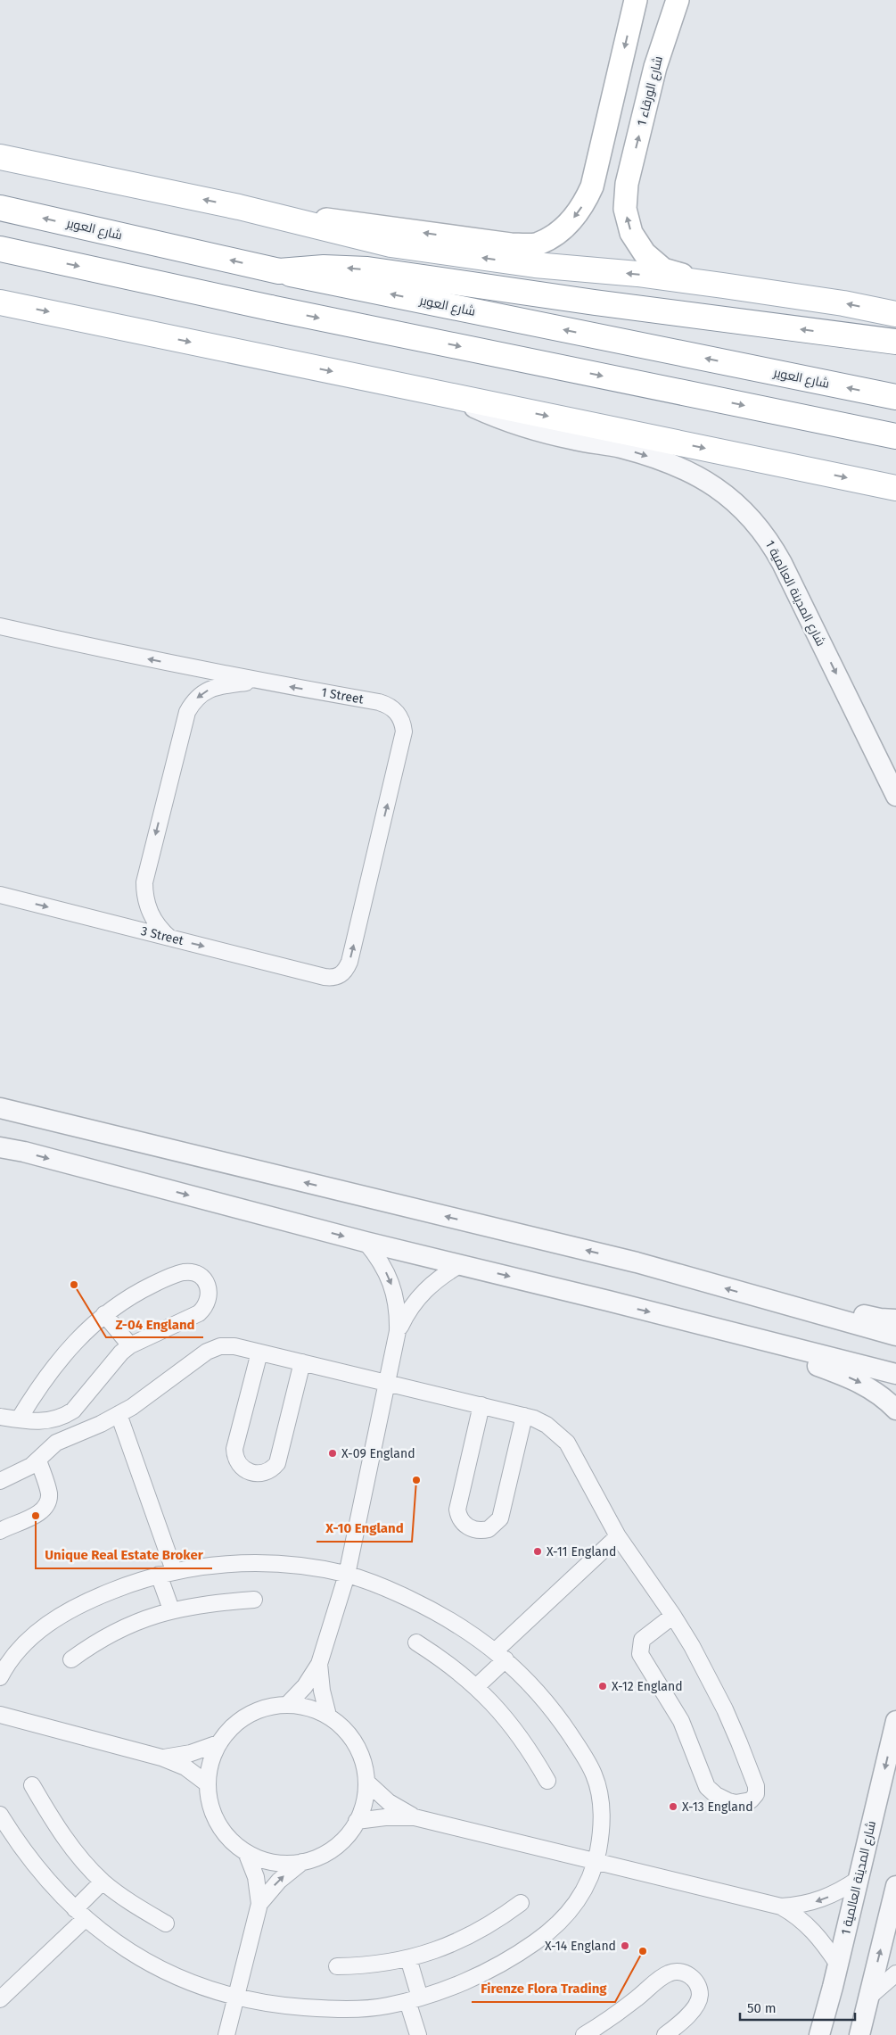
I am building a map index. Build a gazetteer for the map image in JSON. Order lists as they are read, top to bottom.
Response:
{
  "streets": {
    "main road": ["شارع الورقاء 1", "شارع العوير"],
    "street": ["شارع المدينة العالمية 1", "1 Street", "3 Street"]
  },
  "crossings": [
    ["1 Street", "3 Street"]
  ],
  "one_way": ["شارع الورقاء 1", "شارع المدينة العالمية 1", "3 Street"],
  "places": [
    "Z-04 England",
    "X-09 England",
    "X-10 England",
    "Unique Real Estate Broker",
    "X-11 England",
    "X-12 England",
    "X-13 England",
    "X-14 England",
    "Firenze Flora Trading"
  ],
  "scale_bar": "50 m"
}
